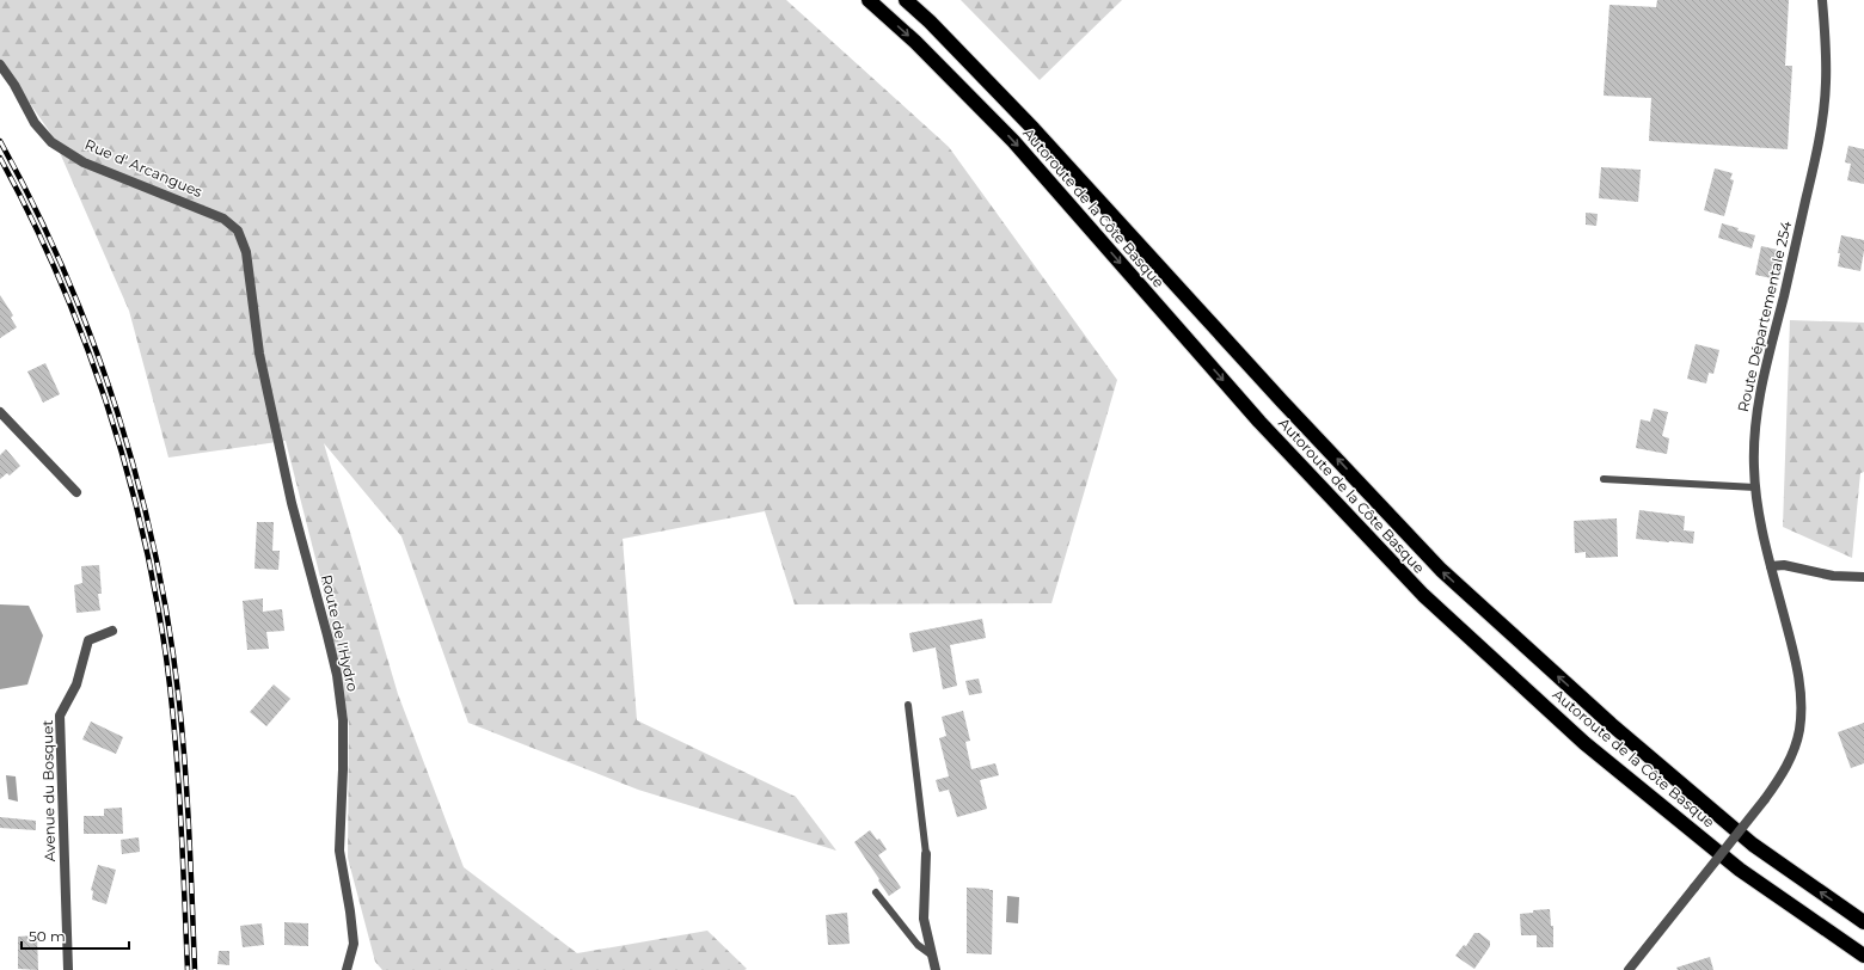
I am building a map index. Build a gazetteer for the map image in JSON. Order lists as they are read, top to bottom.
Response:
{
  "streets": {
    "highway": ["Autoroute de la Côte Basque"],
    "street": [
      "Rue d' Arcangues",
      "Route Départementale 254",
      "Route de l'Hydro",
      "Avenue du Bosquet"
    ]
  },
  "crossings": [
    ["Rue d' Arcangues", "Route de l'Hydro"]
  ],
  "scale_bar": "50 m"
}
